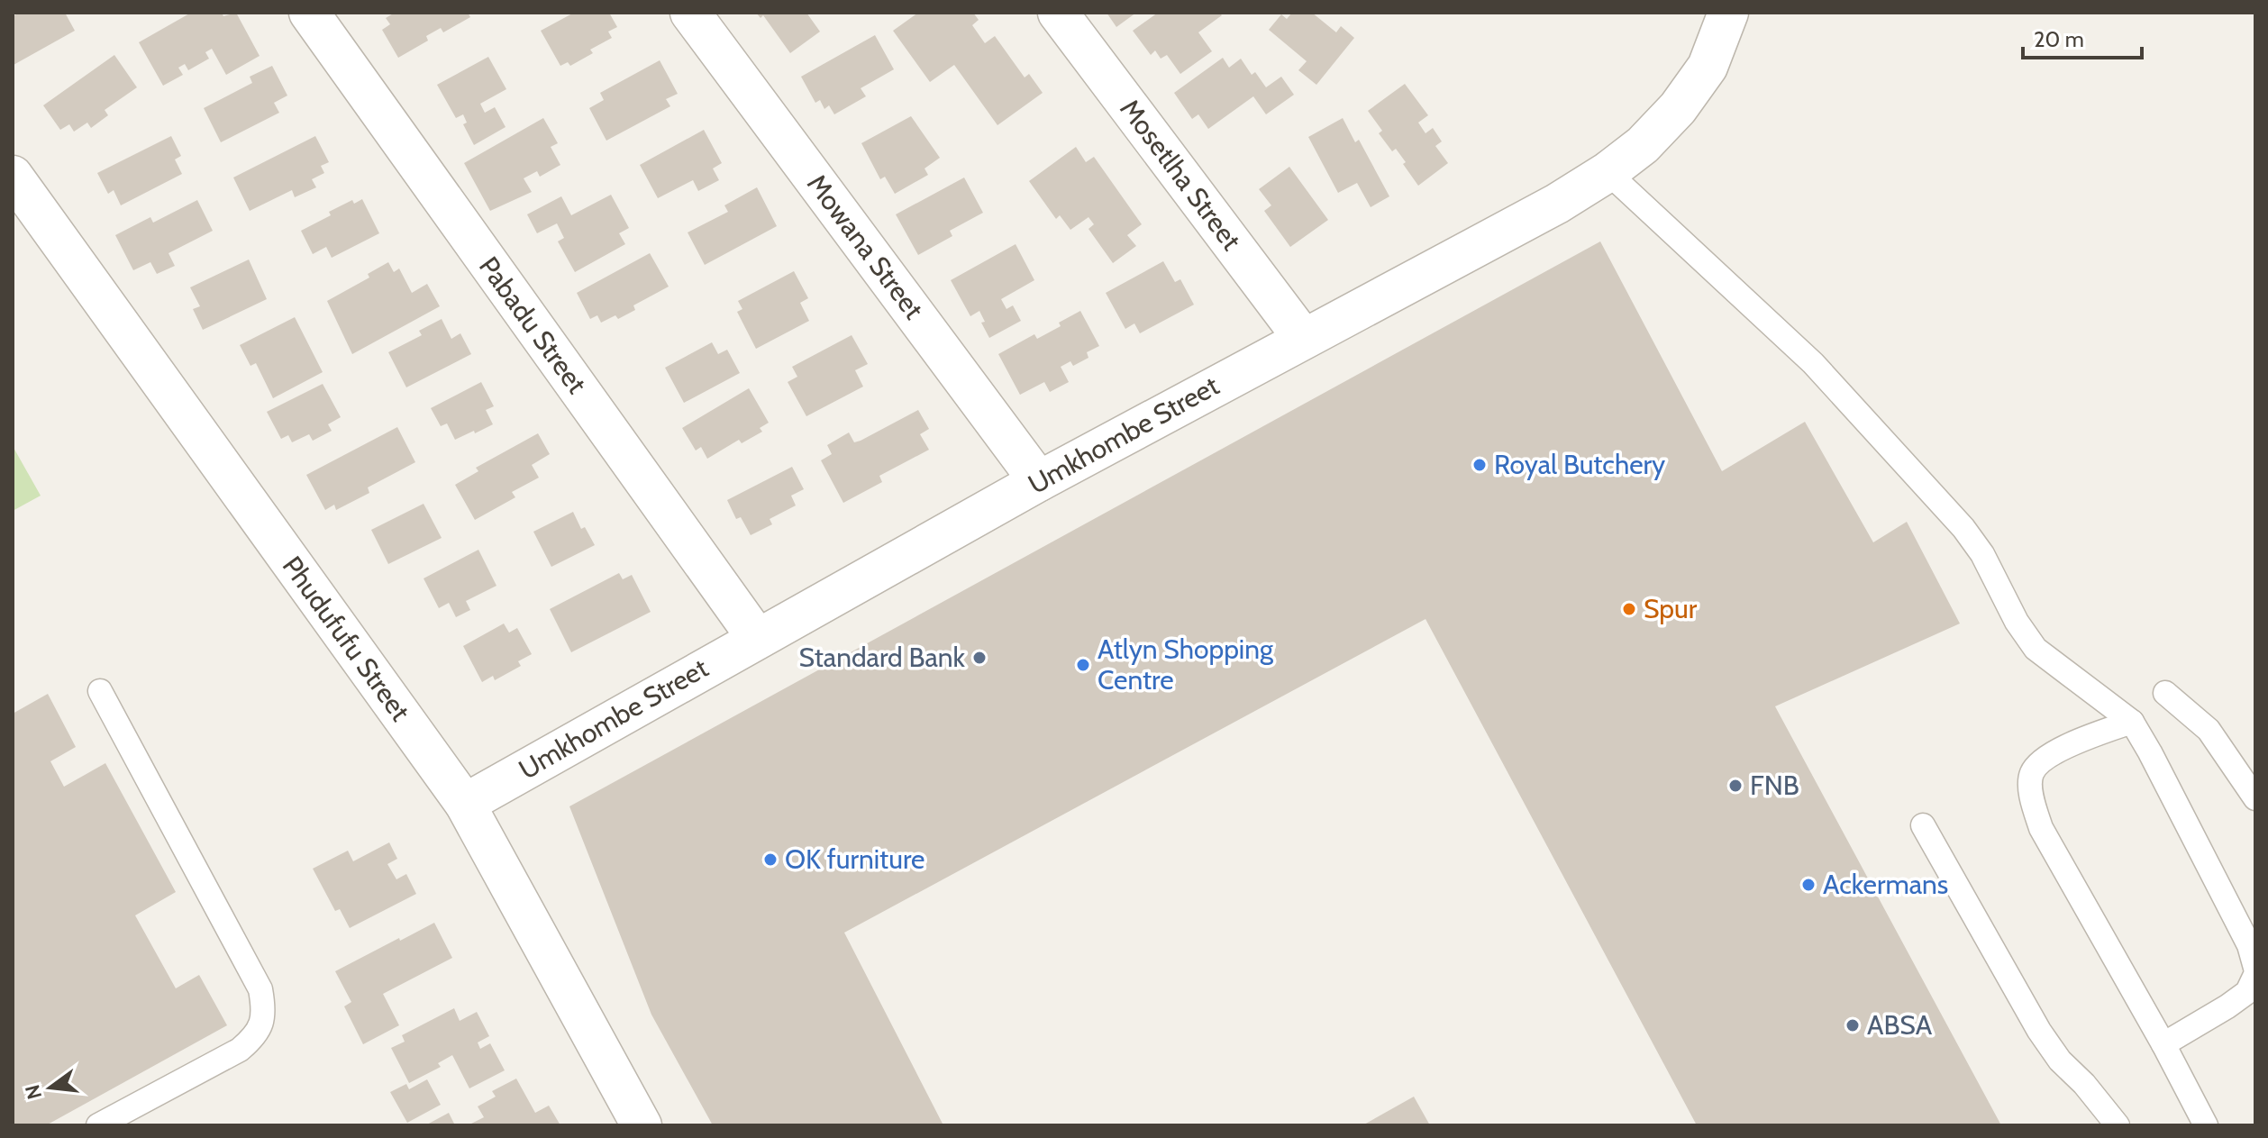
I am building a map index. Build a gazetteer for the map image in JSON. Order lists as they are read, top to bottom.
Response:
{
  "streets": {
    "street": [
      "Mosetlha Street",
      "Mowana Street",
      "Pabadu Street",
      "Umkhombe Street",
      "Phudufufu Street"
    ]
  },
  "crossings": [
    ["Mosetlha Street", "Umkhombe Street"],
    ["Mowana Street", "Umkhombe Street"],
    ["Pabadu Street", "Umkhombe Street"],
    ["Umkhombe Street", "Phudufufu Street"]
  ],
  "places": [
    "Royal Butchery",
    "Spur",
    "Standard Bank",
    "Atlyn Shopping Centre",
    "FNB",
    "OK furniture",
    "Ackermans",
    "ABSA"
  ],
  "scale_bar": "20 m",
  "north": "left"
}
